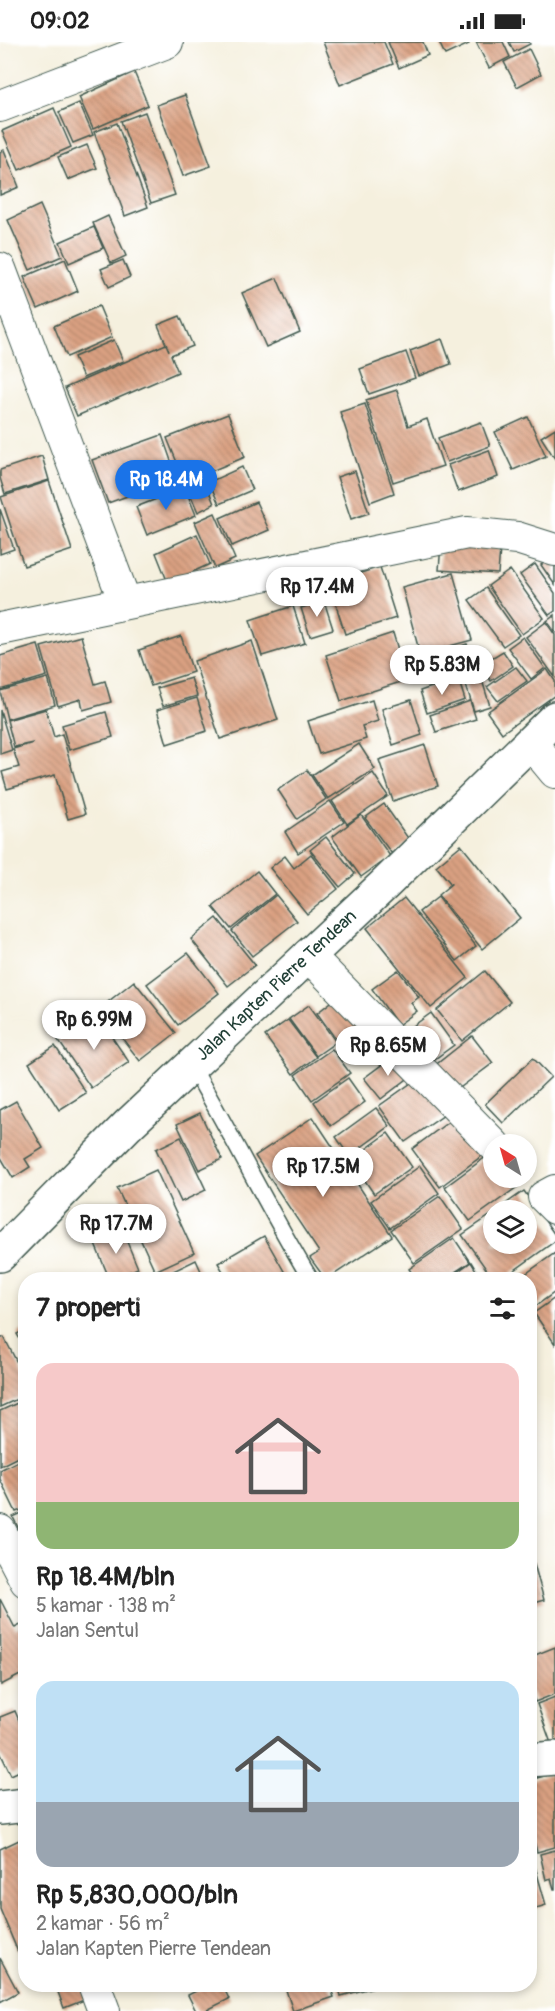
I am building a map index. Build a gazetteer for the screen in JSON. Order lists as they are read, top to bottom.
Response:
{
  "streets": {
    "main road": ["Jalan Kapten Pierre Tendean"]
  },
  "north": "top left",
  "page": {
    "status": "09:02",
    "price": [
      "Rp 18.4M",
      "Rp 17.4M",
      "Rp 5.83M",
      "Rp 6.99M",
      "Rp 8.65M",
      "Rp 17.5M",
      "Rp 17.7M"
    ],
    "heading": "7 properti",
    "list": [
      {
        "name": "Rp 18.4M/bln",
        "note": "5 kamar · 138 m² · Jalan Sentul"
      },
      {
        "name": "Rp 5,830,000/bln",
        "note": "2 kamar · 56 m² · Jalan Kapten Pierre Tendean"
      }
    ]
  }
}
